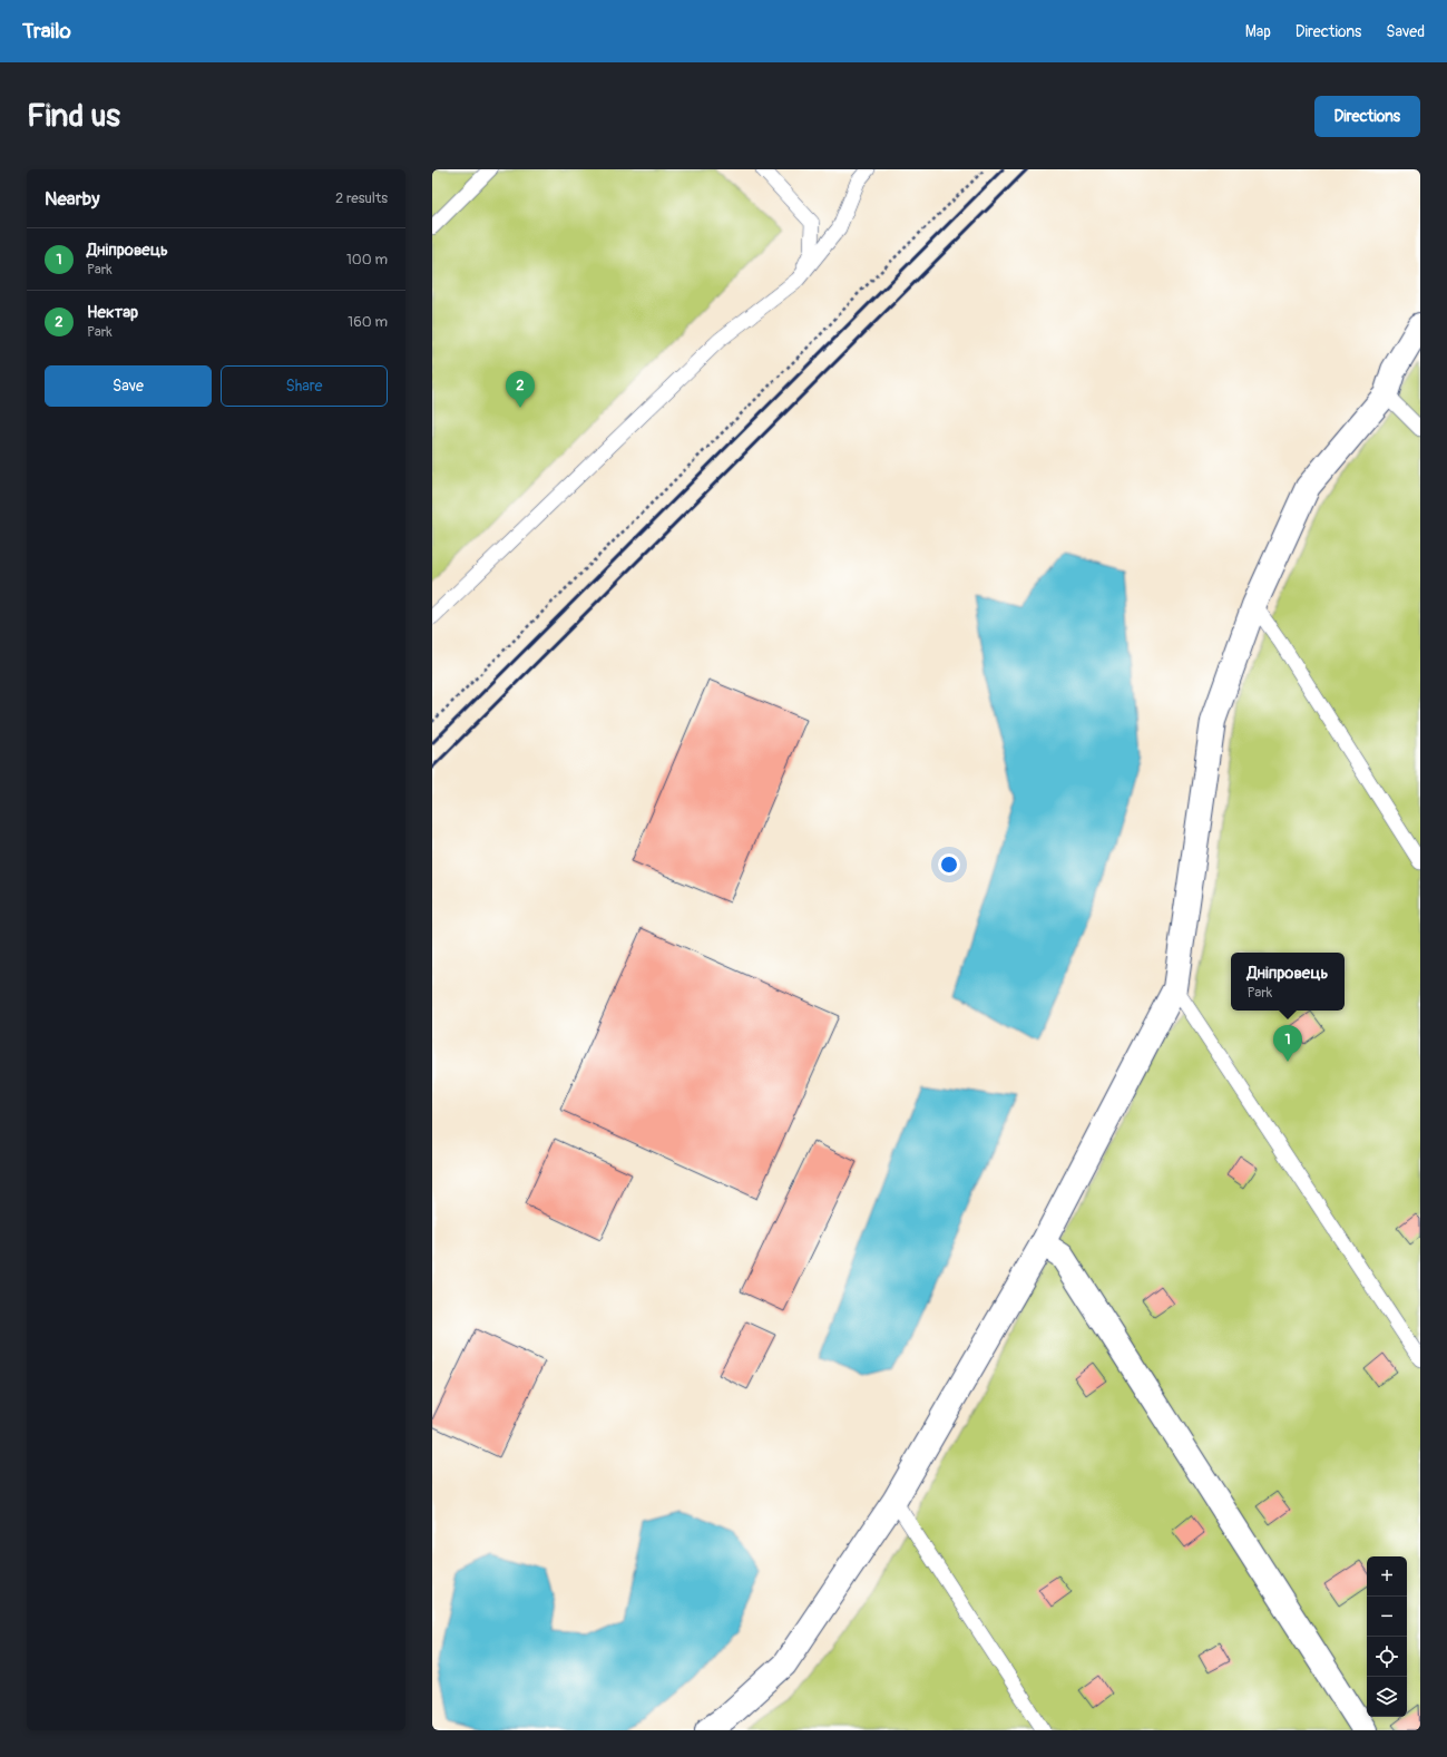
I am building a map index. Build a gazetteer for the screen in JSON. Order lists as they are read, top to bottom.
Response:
{
  "page": {
    "header": "Trailo",
    "nav": ["Map", "Directions", "Saved"],
    "buttons": [
      "Directions",
      ["Save", "Share"]
    ],
    "title": "Find us",
    "heading": ["Nearby", "2 results"],
    "list": [
      {
        "mark": "1",
        "name": "Дніпровець",
        "note": "Park",
        "value": "100 m"
      },
      {
        "mark": "2",
        "name": "Нектар",
        "note": "Park",
        "value": "160 m"
      }
    ],
    "pins": ["2", "1"],
    "popup": ["Дніпровець", "Park"],
    "map_buttons": ["+", "−"]
  }
}
